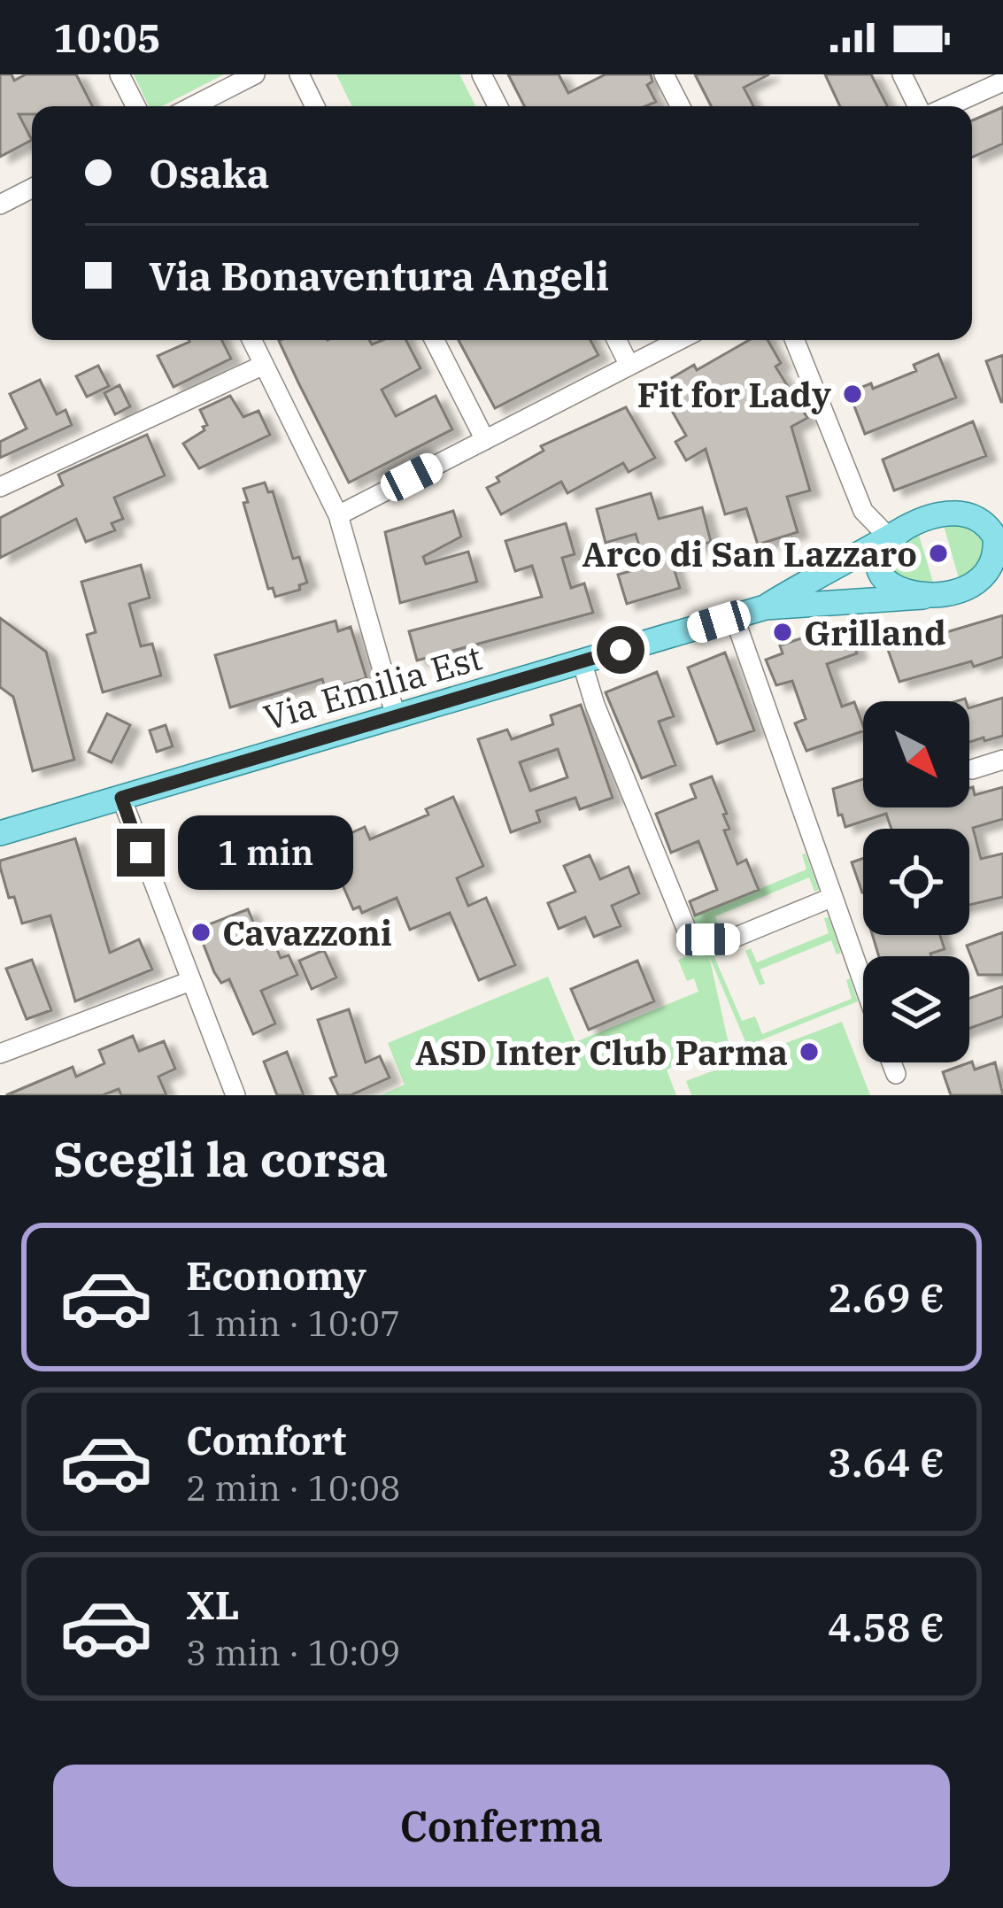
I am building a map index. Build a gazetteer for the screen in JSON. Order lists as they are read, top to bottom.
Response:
{
  "streets": {
    "main road": ["Via Emilia Est"]
  },
  "places": [
    "Fit for Lady",
    "Arco di San Lazzaro",
    "Grilland",
    "Cavazzoni",
    "ASD Inter Club Parma"
  ],
  "north": "bottom right",
  "page": {
    "status": "10:05",
    "banner": ["Osaka", "Via Bonaventura Angeli"],
    "bubble": "1 min",
    "heading": "Scegli la corsa",
    "list": [
      {
        "name": "Economy",
        "note": "1 min · 10:07",
        "value": "2.69 €"
      },
      {
        "name": "Comfort",
        "note": "2 min · 10:08",
        "value": "3.64 €"
      },
      {
        "name": "XL",
        "note": "3 min · 10:09",
        "value": "4.58 €"
      }
    ],
    "buttons": "Conferma"
  }
}
